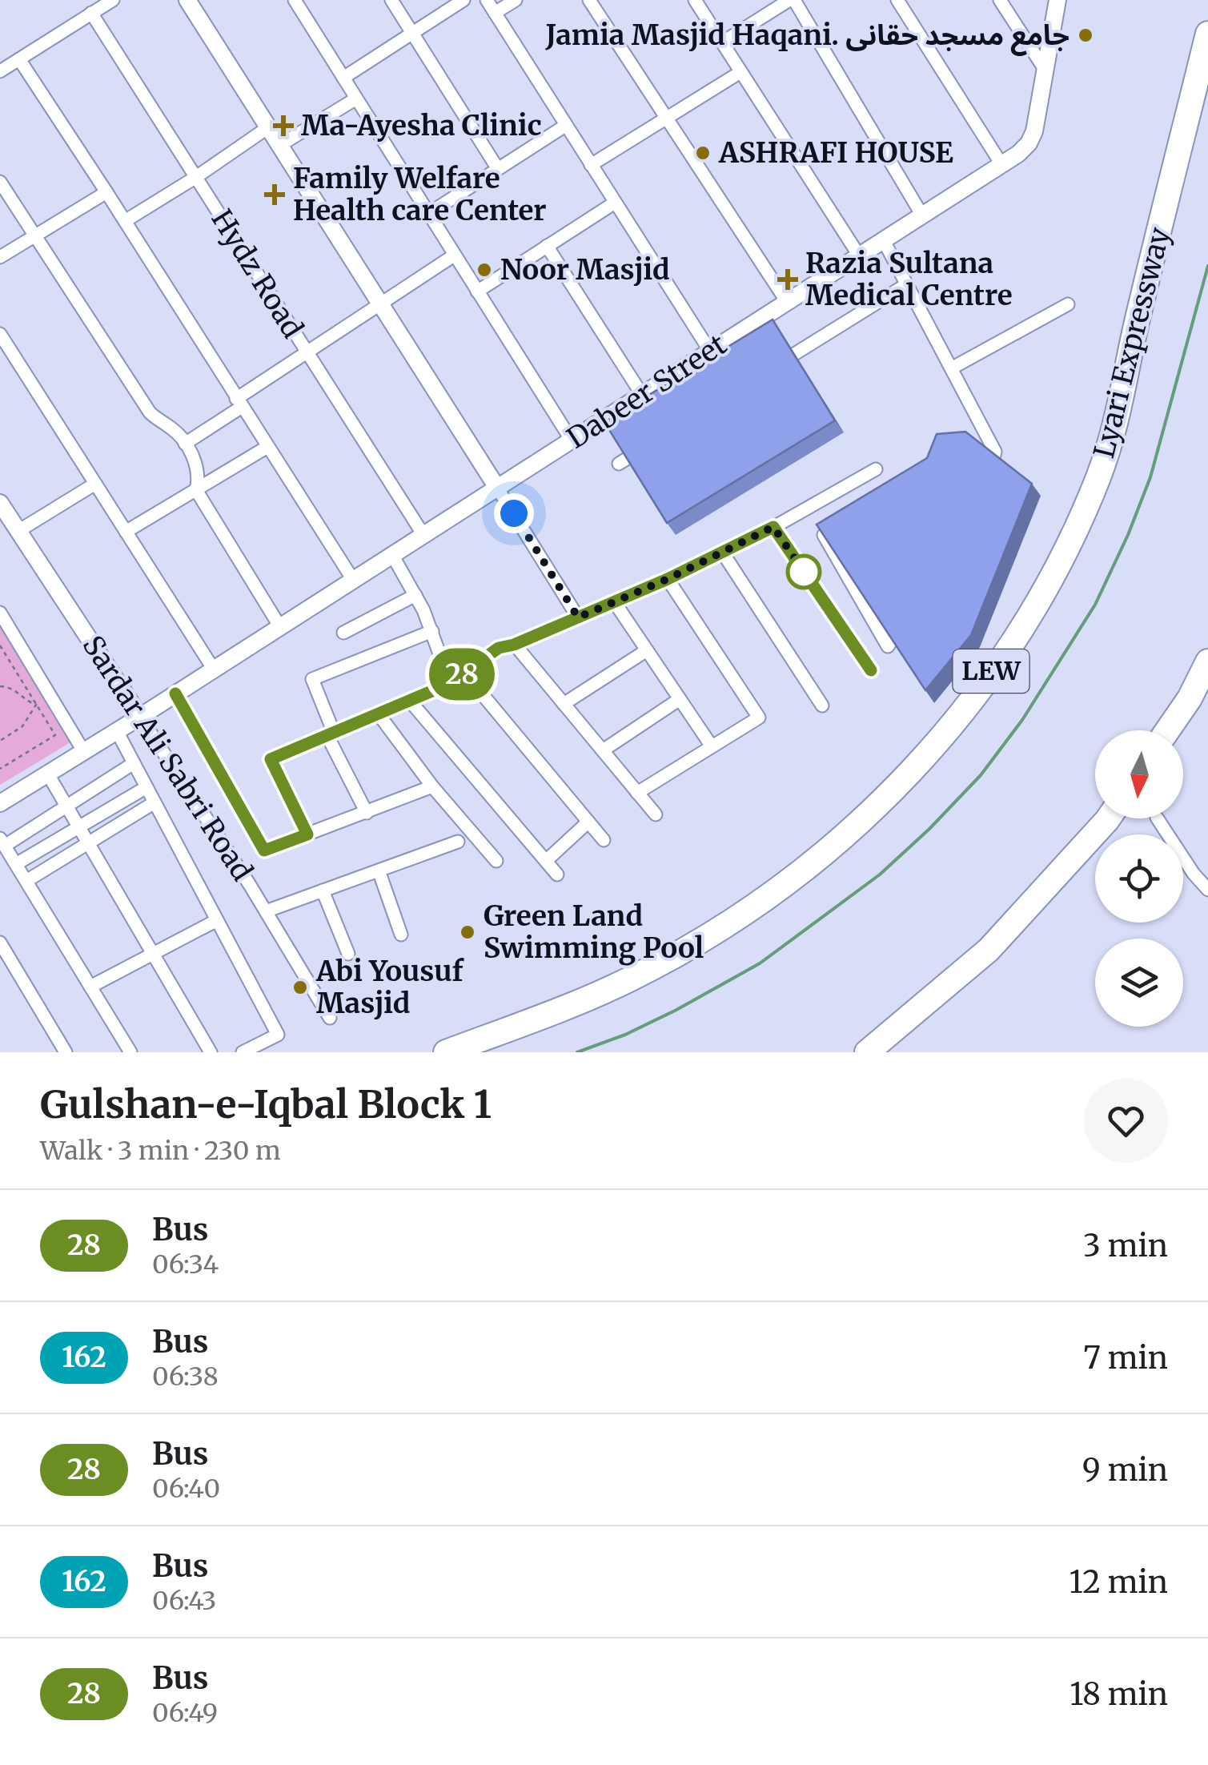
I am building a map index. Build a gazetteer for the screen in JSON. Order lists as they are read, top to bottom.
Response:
{
  "streets": {
    "highway": ["Lyari Expressway", "LEW"],
    "street": ["Hydz Road", "Dabeer Street", "Sardar Ali Sabri Road"]
  },
  "crossings": [
    ["Hydz Road", "Dabeer Street"],
    ["Dabeer Street", "Sardar Ali Sabri Road"]
  ],
  "places": {
    "other": [
      "Jamia Masjid Haqani. جامع مسجد حقانی",
      "ASHRAFI HOUSE",
      "Noor Masjid",
      "Green Land Swimming Pool",
      "Abi Yousuf Masjid"
    ],
    "health": ["Ma-Ayesha Clinic", "Family Welfare Health care Center", "Razia Sultana Medical Centre"]
  },
  "lines": ["bus line 28"],
  "north": "bottom",
  "page": {
    "on_map": "28",
    "heading": ["Gulshan-e-Iqbal Block 1", "Walk · 3 min · 230 m"],
    "list": [
      {
        "mark": "28",
        "name": "Bus",
        "note": "06:34",
        "value": "3 min"
      },
      {
        "mark": "162",
        "name": "Bus",
        "note": "06:38",
        "value": "7 min"
      },
      {
        "mark": "28",
        "name": "Bus",
        "note": "06:40",
        "value": "9 min"
      },
      {
        "mark": "162",
        "name": "Bus",
        "note": "06:43",
        "value": "12 min"
      },
      {
        "mark": "28",
        "name": "Bus",
        "note": "06:49",
        "value": "18 min"
      }
    ]
  }
}
